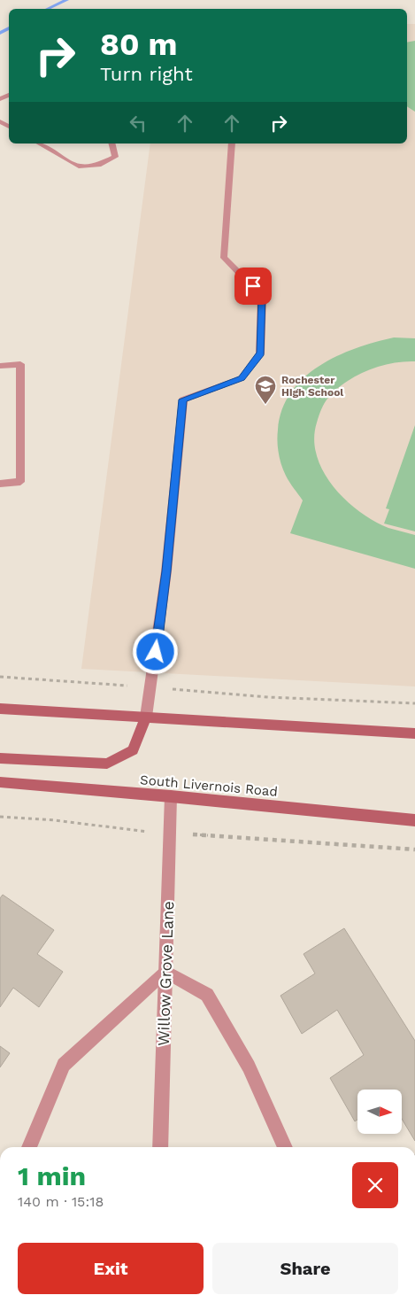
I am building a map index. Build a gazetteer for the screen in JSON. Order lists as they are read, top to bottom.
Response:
{
  "streets": {
    "main road": ["South Livernois Road"],
    "street": ["Willow Grove Lane"]
  },
  "crossings": [
    ["South Livernois Road", "Willow Grove Lane"]
  ],
  "places": {
    "school or university": ["Rochester High School"]
  },
  "north": "right",
  "page": {
    "turn": ["80 m", "Turn right"],
    "heading": ["1 min", "140 m · 15:18"],
    "buttons": ["Exit", "Share"]
  }
}
